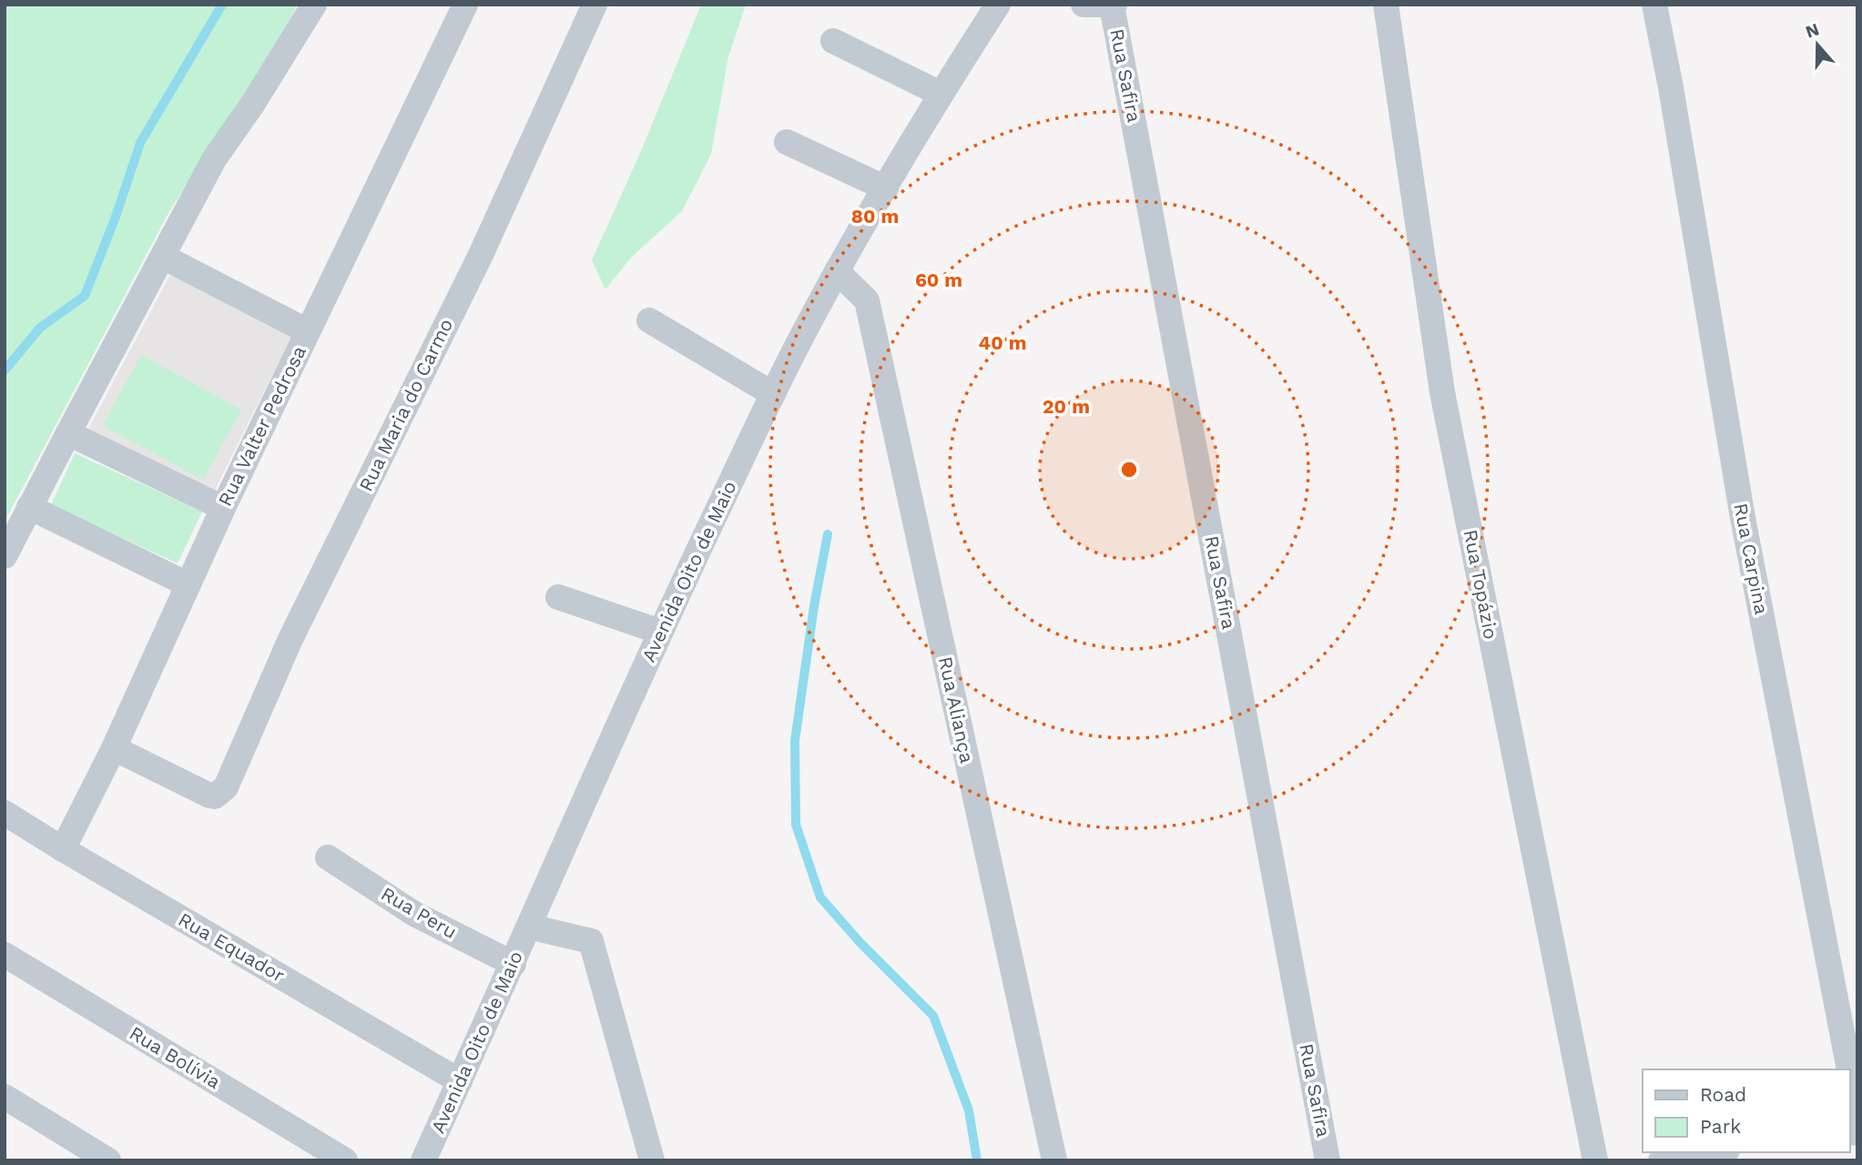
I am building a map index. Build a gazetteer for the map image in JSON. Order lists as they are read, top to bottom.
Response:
{
  "streets": {
    "street": [
      "Rua Safira",
      "Rua Maria do Carmo",
      "Rua Valter Pedrosa",
      "Rua Carpina",
      "Avenida Oito de Maio",
      "Rua Topázio",
      "Rua Aliança",
      "Rua Peru",
      "Rua Equador",
      "Rua Bolívia"
    ]
  },
  "crossings": [
    ["Rua Maria do Carmo", "Rua Valter Pedrosa"],
    ["Rua Valter Pedrosa", "Rua Equador"],
    ["Avenida Oito de Maio", "Rua Aliança"],
    ["Avenida Oito de Maio", "Rua Peru"],
    ["Avenida Oito de Maio", "Rua Equador"]
  ],
  "legend": ["Road", "Park"],
  "north": "top",
  "rings": [
    "80 m",
    "60 m",
    "40 m",
    "20 m"
  ]
}
